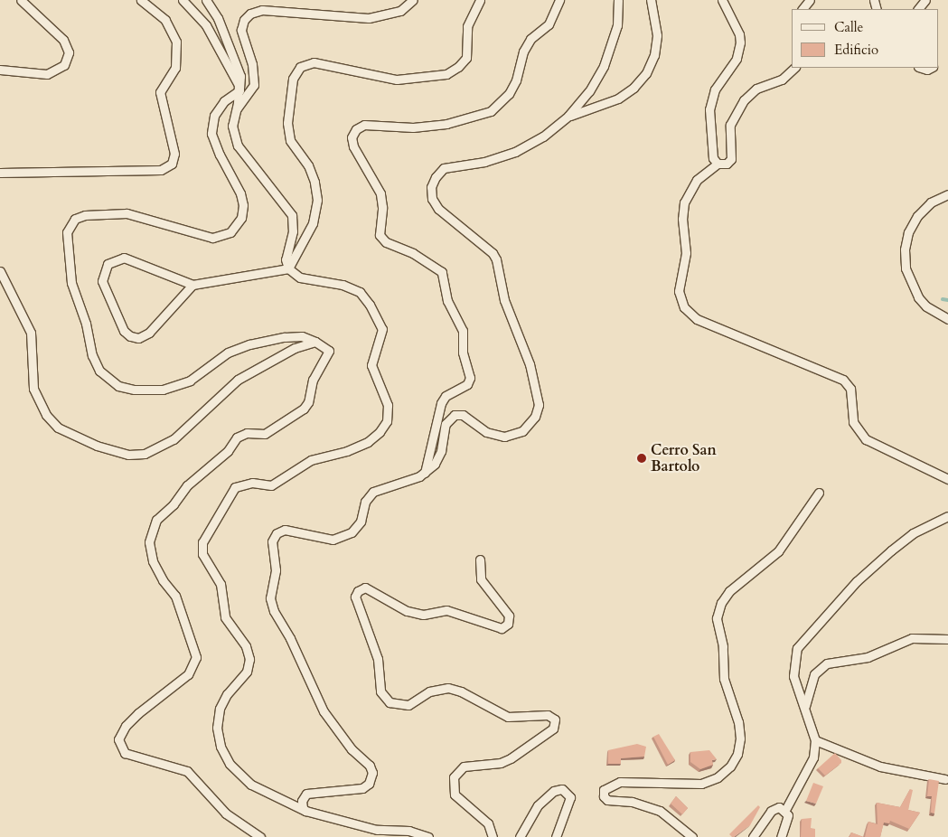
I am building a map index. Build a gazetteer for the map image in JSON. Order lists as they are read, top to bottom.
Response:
{
  "places": ["Cerro San Bartolo"],
  "legend": ["Calle", "Edificio"]
}
